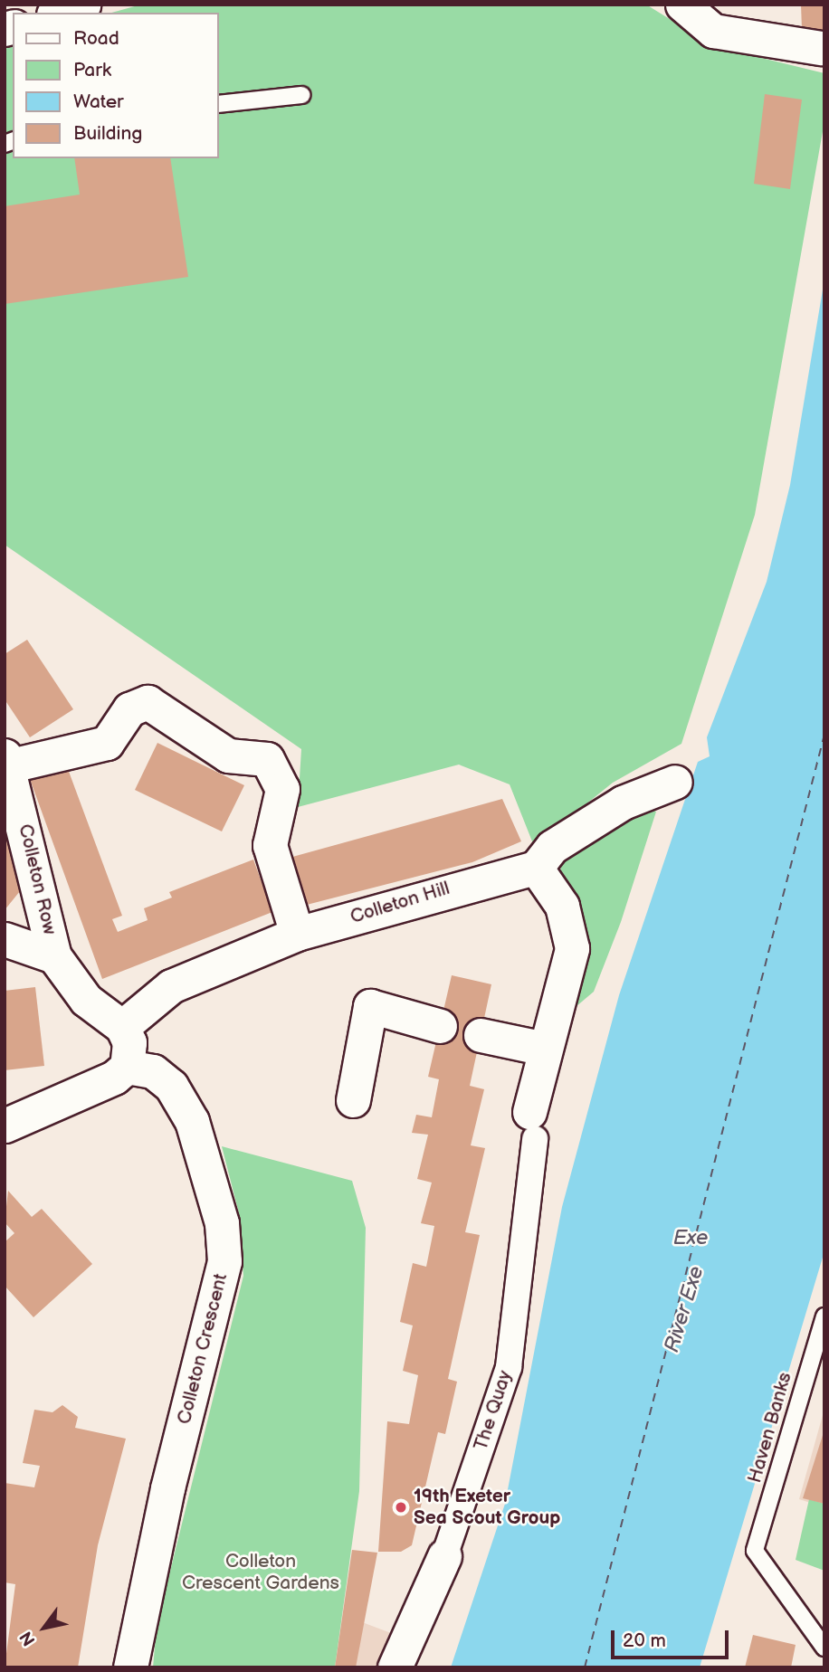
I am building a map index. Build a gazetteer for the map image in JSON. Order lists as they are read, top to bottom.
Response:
{
  "streets": {
    "street": [
      "Colleton Row",
      "Colleton Hill",
      "Colleton Crescent",
      "The Quay"
    ],
    "lane": ["Haven Banks"]
  },
  "water": ["Exe", "River Exe"],
  "parks": ["Colleton Crescent Gardens"],
  "places": ["19th Exeter Sea Scout Group"],
  "legend": [
    "Road",
    "Park",
    "Water",
    "Building"
  ],
  "scale_bar": "20 m",
  "north": "bottom left"
}
